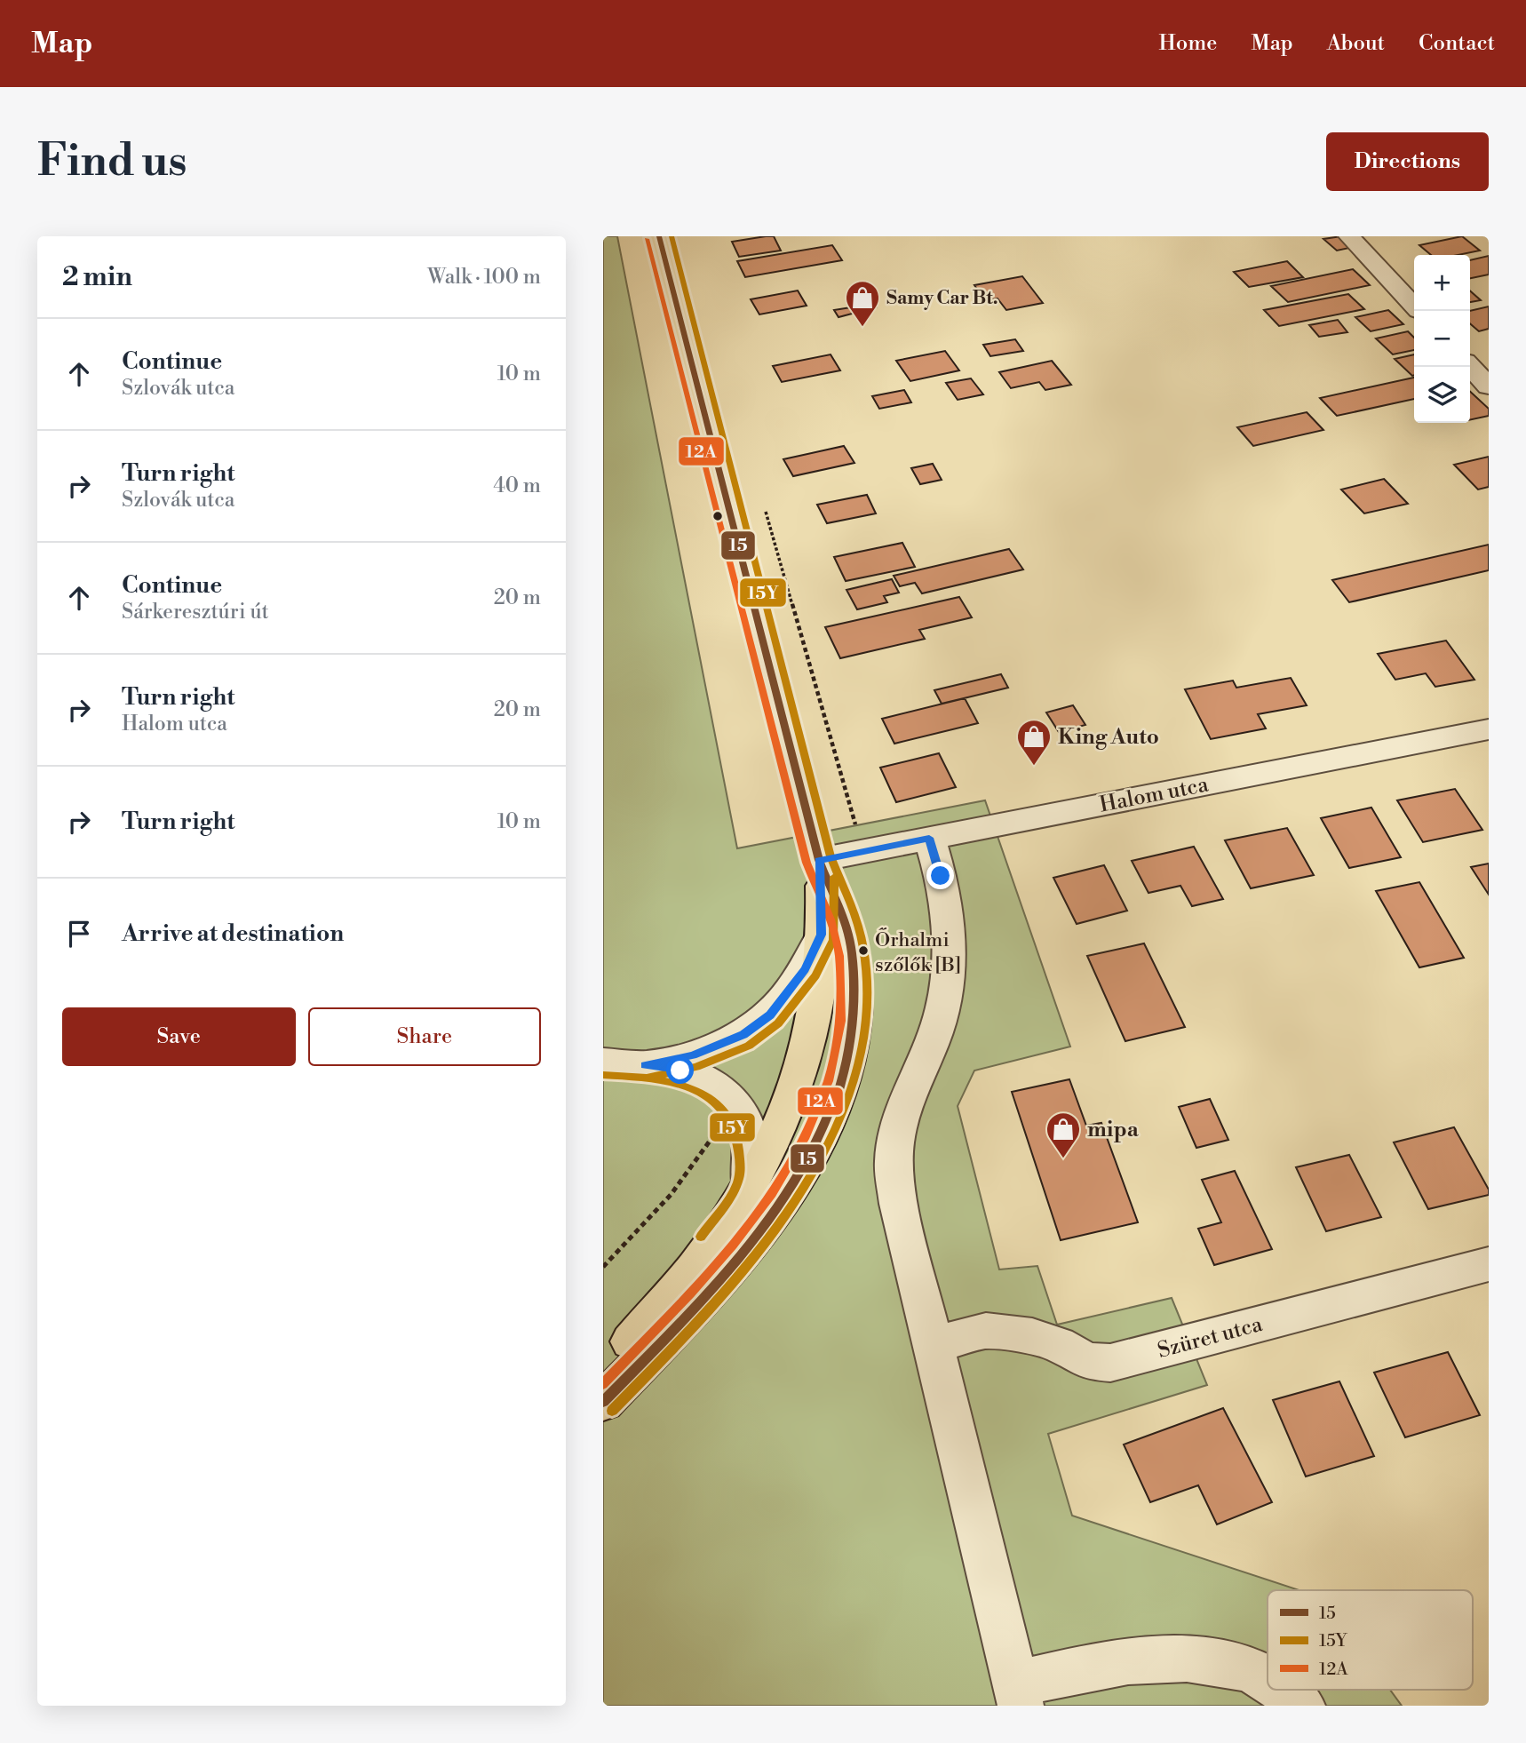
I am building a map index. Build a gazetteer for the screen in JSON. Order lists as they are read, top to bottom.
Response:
{
  "streets": {
    "street": ["Halom utca", "Szüret utca"]
  },
  "places": {
    "shop": ["Samy Car Bt.", "King Auto", "mipa"],
    "other": ["Őrhalmi szőlők [B]"]
  },
  "lines": ["transit line 15", "transit line 15Y", "transit line 12A"],
  "legend": ["15", "15Y", "12A"],
  "page": {
    "header": "Map",
    "nav": [
      "Home",
      "Map",
      "About",
      "Contact"
    ],
    "buttons": [
      "Directions",
      ["Save", "Share"]
    ],
    "title": "Find us",
    "heading": ["2 min", "Walk · 100 m"],
    "map_buttons": ["+", "−"],
    "list": [
      ["Continue", "Szlovák utca", "10 m"],
      ["Turn right", "Szlovák utca", "40 m"],
      ["Continue", "Sárkeresztúri út", "20 m"],
      ["Turn right", "Halom utca", "20 m"],
      ["Turn right", "10 m"],
      "Arrive at destination"
    ]
  }
}
